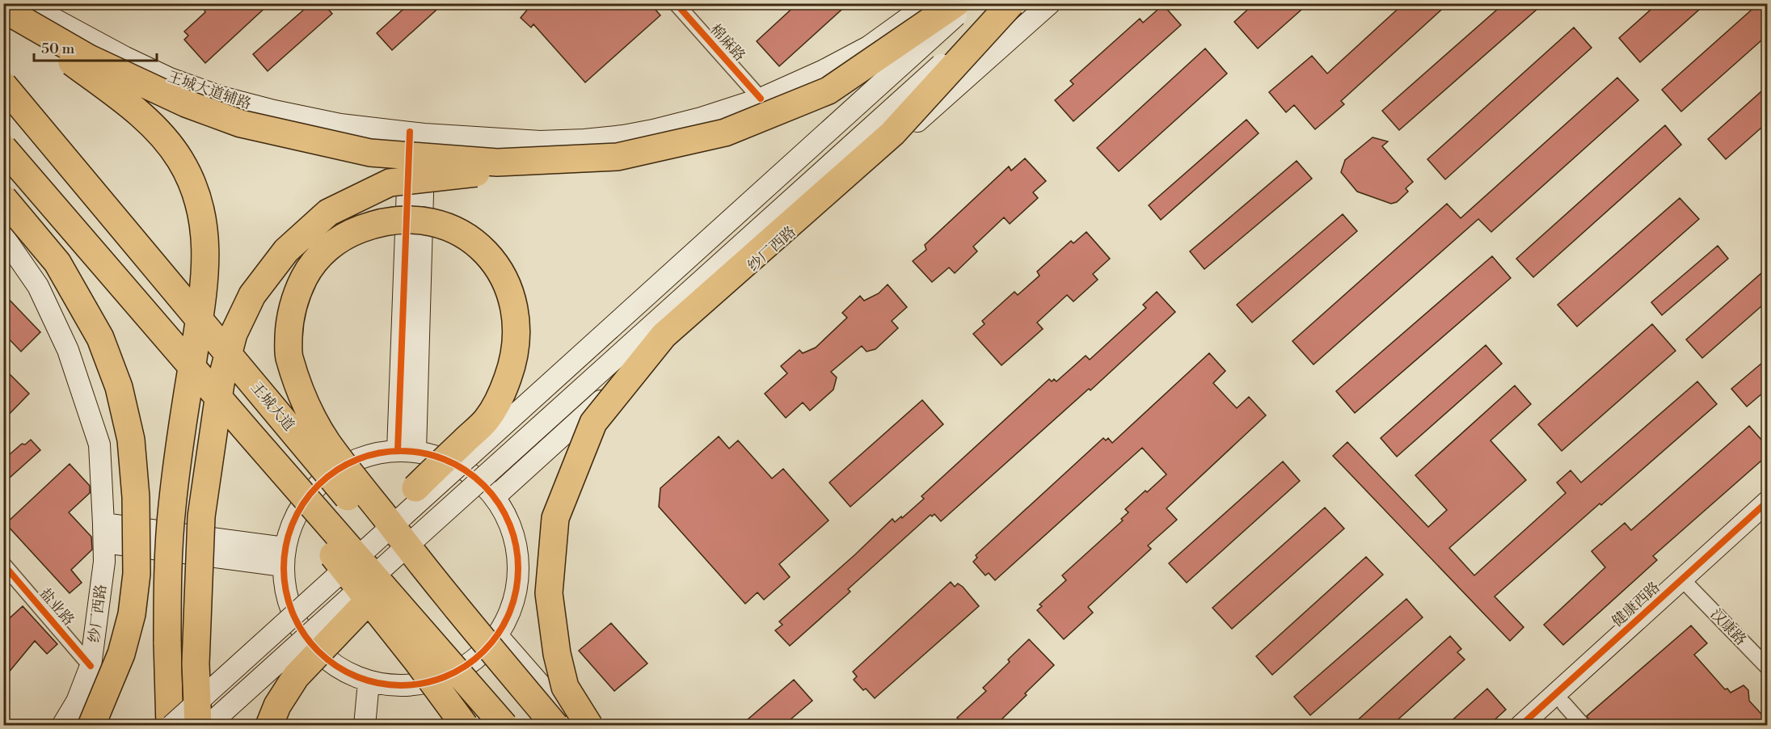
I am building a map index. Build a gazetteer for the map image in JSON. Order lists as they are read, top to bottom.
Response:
{
  "streets": {
    "highway": ["王城大道"],
    "main road": ["王城大道辅路", "纱厂西路", "健康西路"],
    "street": ["棉麻路", "盐业路", "汉康路"]
  },
  "crossings": [
    ["纱厂西路", "盐业路"],
    ["健康西路", "汉康路"]
  ],
  "scale_bar": "50 m"
}
